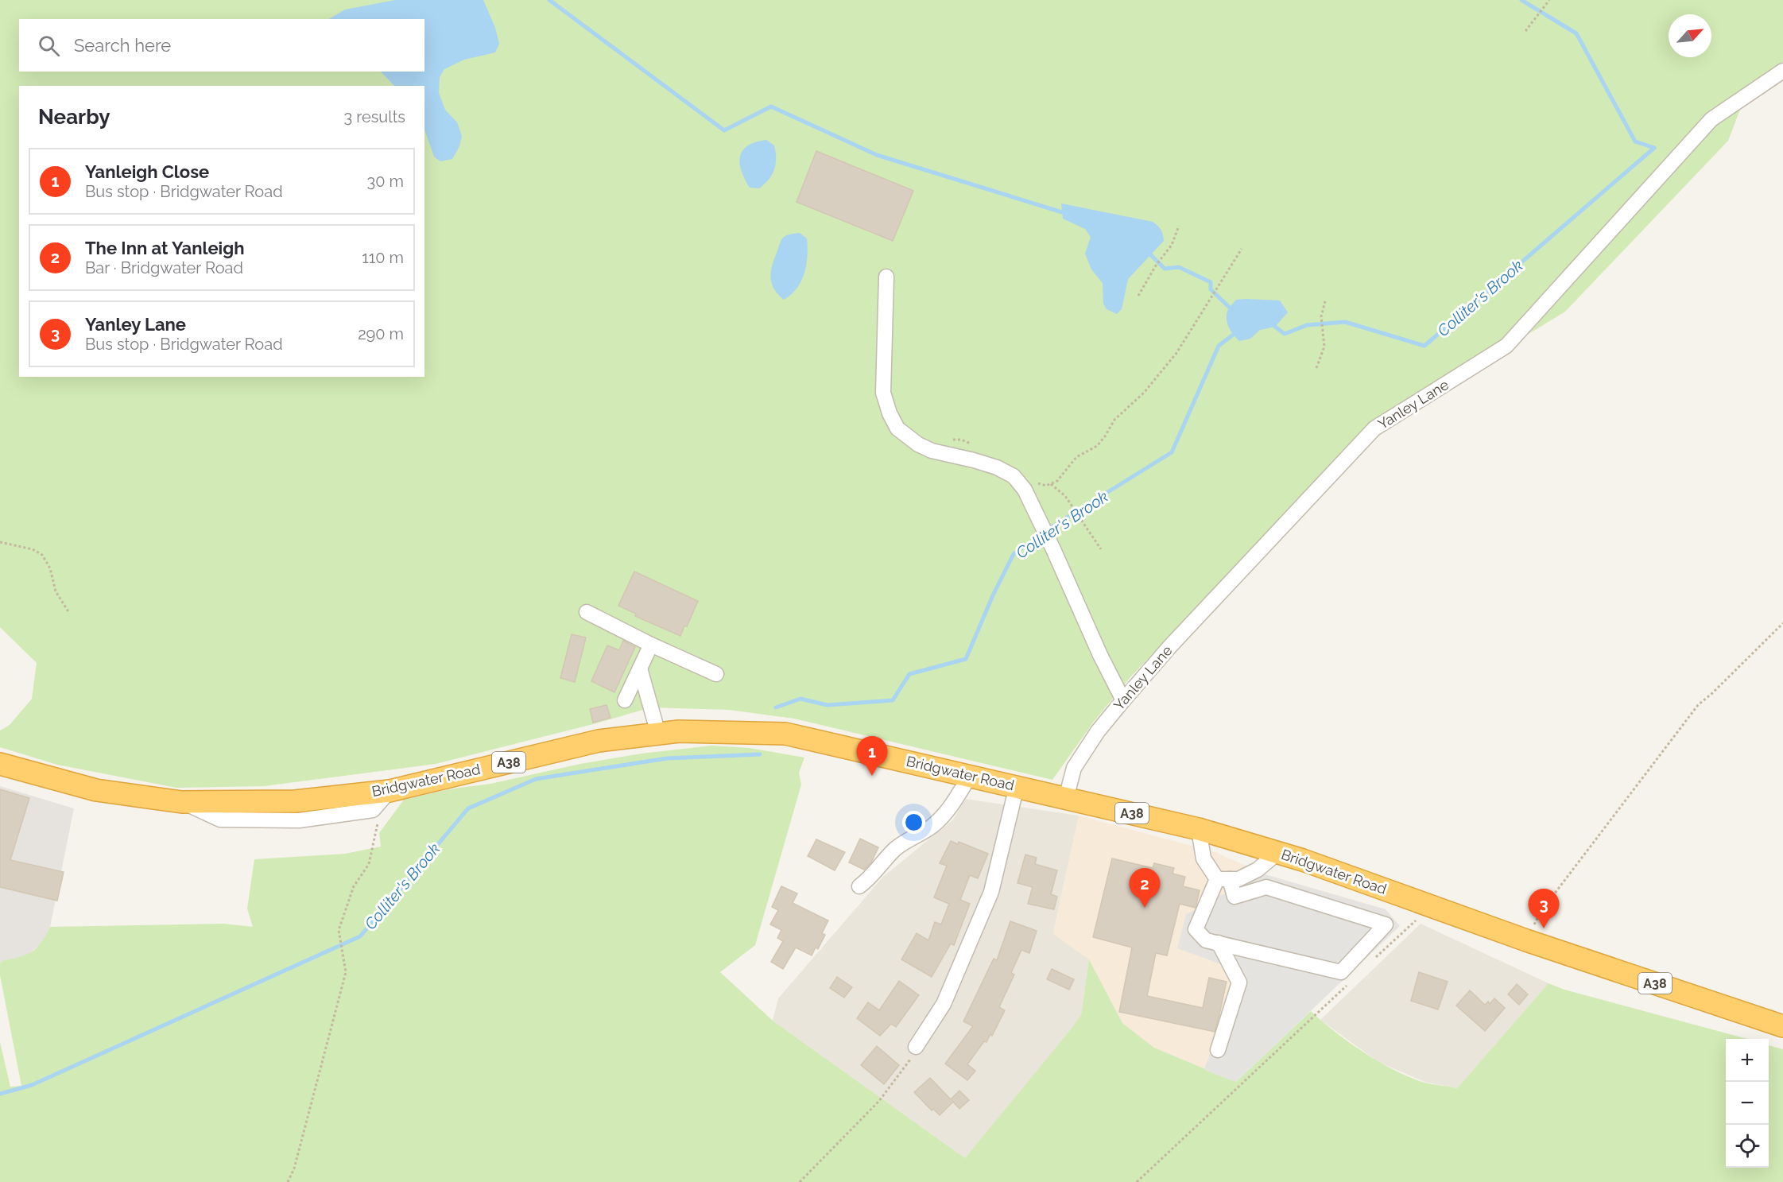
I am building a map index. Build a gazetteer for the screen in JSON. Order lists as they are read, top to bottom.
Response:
{
  "streets": {
    "highway": ["A38", "Bridgwater Road"],
    "street": ["Yanley Lane"]
  },
  "crossings": [
    ["Yanley Lane", "Bridgwater Road"]
  ],
  "water": ["Colliter's Brook"],
  "north": "top right",
  "page": {
    "search": "Search here",
    "heading": ["Nearby", "3 results"],
    "list": [
      {
        "mark": "1",
        "name": "Yanleigh Close",
        "note": "Bus stop · Bridgwater Road",
        "value": "30 m"
      },
      {
        "mark": "2",
        "name": "The Inn at Yanleigh",
        "note": "Bar · Bridgwater Road",
        "value": "110 m"
      },
      {
        "mark": "3",
        "name": "Yanley Lane",
        "note": "Bus stop · Bridgwater Road",
        "value": "290 m"
      }
    ],
    "pins": ["1", "2", "3"],
    "map_buttons": ["+", "−"]
  }
}
